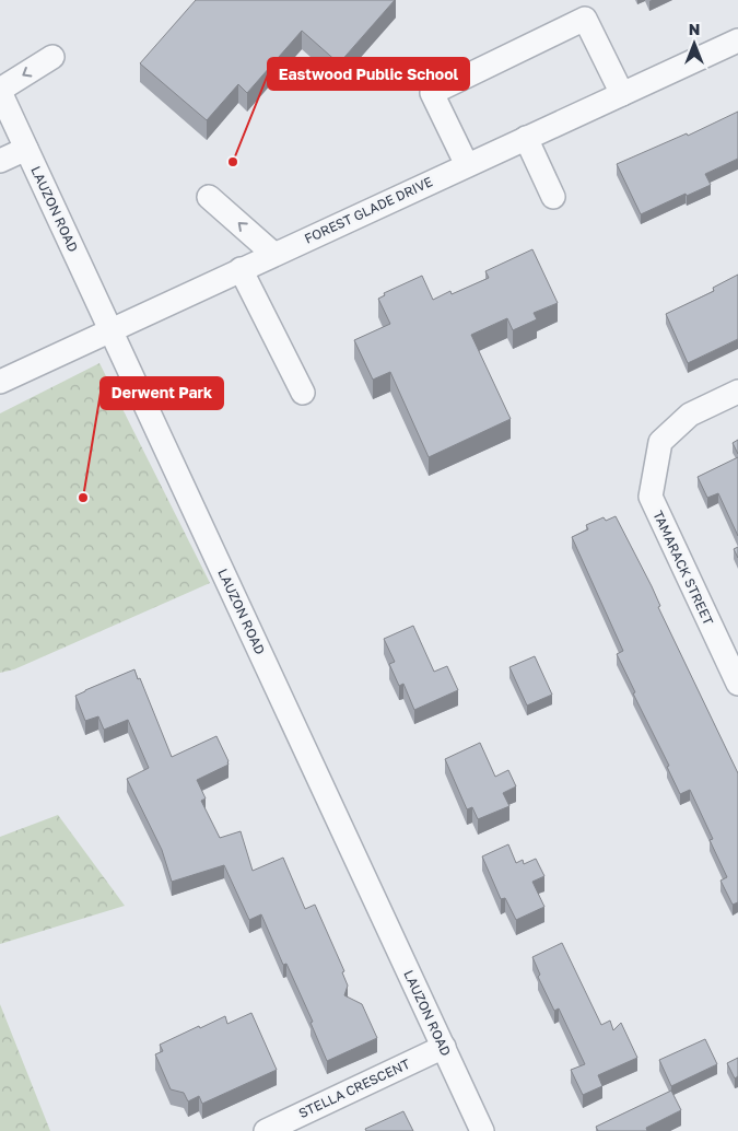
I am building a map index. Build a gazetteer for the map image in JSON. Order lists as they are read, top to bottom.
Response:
{
  "streets": {
    "street": [
      "LAUZON ROAD",
      "FOREST GLADE DRIVE",
      "TAMARACK STREET",
      "STELLA CRESCENT"
    ]
  },
  "crossings": [
    ["LAUZON ROAD", "FOREST GLADE DRIVE"],
    ["LAUZON ROAD", "STELLA CRESCENT"]
  ],
  "places": ["Eastwood Public School", "Derwent Park"],
  "north": "top"
}
